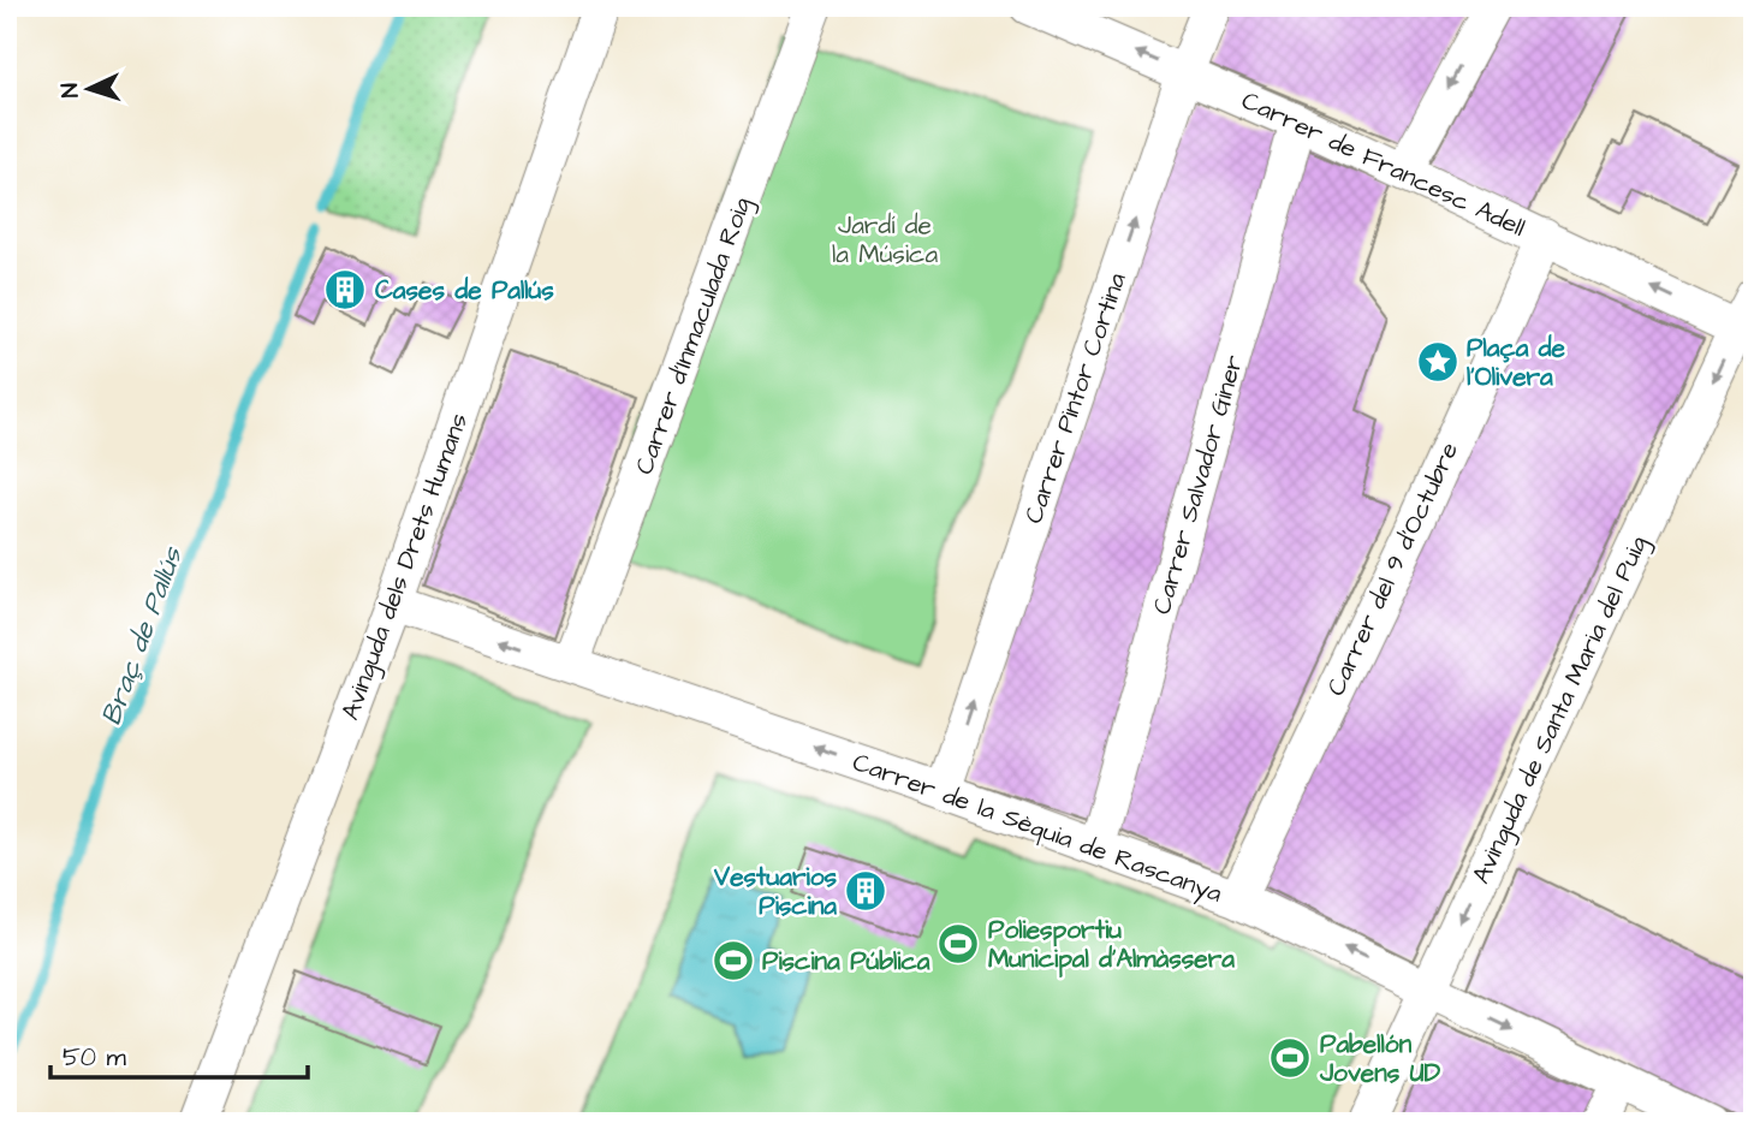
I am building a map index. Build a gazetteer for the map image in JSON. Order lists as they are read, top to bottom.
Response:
{
  "streets": {
    "street": [
      "Carrer de Francesc Adell",
      "Carrer d'Inmaculada Roig",
      "Carrer Pintor Cortina",
      "Carrer Salvador Giner",
      "Avinguda dels Drets Humans",
      "Carrer del 9 d'Octubre",
      "Avinguda de Santa Maria del Puig",
      "Carrer de la Sèquia de Rascanya"
    ]
  },
  "crossings": [
    ["Carrer de Francesc Adell", "Carrer Pintor Cortina"],
    ["Carrer de Francesc Adell", "Carrer Salvador Giner"],
    ["Carrer de Francesc Adell", "Carrer del 9 d'Octubre"],
    ["Carrer de Francesc Adell", "Avinguda de Santa Maria del Puig"],
    ["Carrer d'Inmaculada Roig", "Carrer de la Sèquia de Rascanya"],
    ["Carrer Pintor Cortina", "Carrer de la Sèquia de Rascanya"],
    ["Carrer Salvador Giner", "Carrer de la Sèquia de Rascanya"],
    ["Avinguda dels Drets Humans", "Carrer de la Sèquia de Rascanya"],
    ["Carrer del 9 d'Octubre", "Carrer de la Sèquia de Rascanya"],
    ["Avinguda de Santa Maria del Puig", "Carrer de la Sèquia de Rascanya"]
  ],
  "one_way": ["Carrer de Francesc Adell", "Carrer Pintor Cortina", "Avinguda de Santa Maria del Puig"],
  "water": ["Braç de Pallús"],
  "parks": ["Jardí de la Música"],
  "places": {
    "building": ["Cases de Pallús", "Vestuarios Piscina"],
    "place": ["Plaça de l'Olivera"],
    "sports": ["Poliesportiu Municipal d'Almàssera", "Piscina Pública", "Pabellón Jovens UD"]
  },
  "scale_bar": "50 m",
  "north": "left"
}
